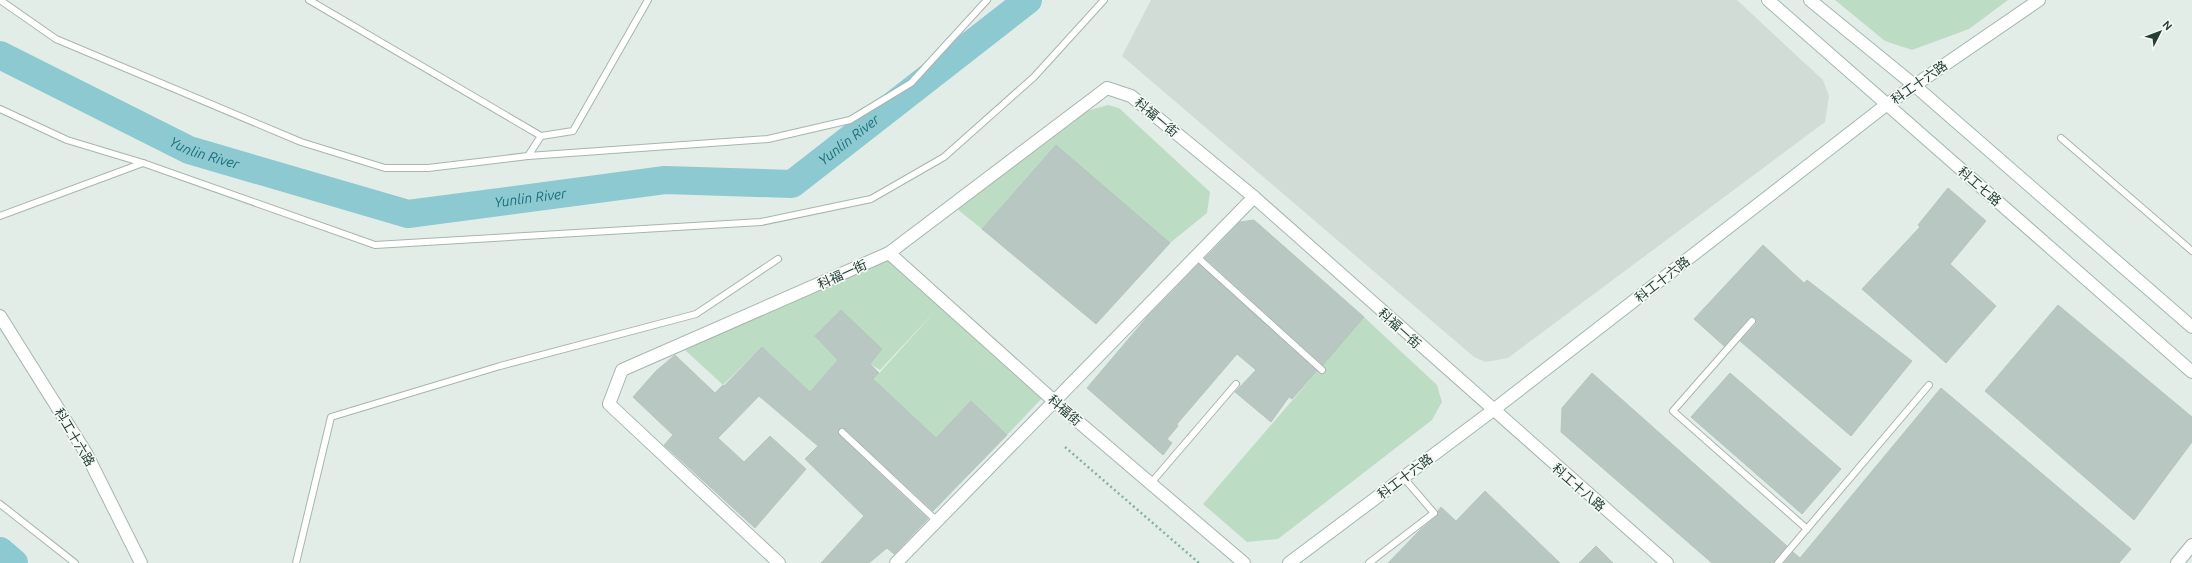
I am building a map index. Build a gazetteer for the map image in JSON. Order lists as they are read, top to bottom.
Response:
{
  "streets": {
    "street": [
      "科工十六路",
      "科福一街",
      "科工七路",
      "科福街",
      "科工十八路"
    ]
  },
  "crossings": [
    ["科工十六路", "科福一街"],
    ["科工十六路", "科工七路"],
    ["科工十六路", "科工十八路"],
    ["科福一街", "科福街"],
    ["科福一街", "科工十八路"]
  ],
  "water": ["Yunlin River"],
  "north": "top right"
}
